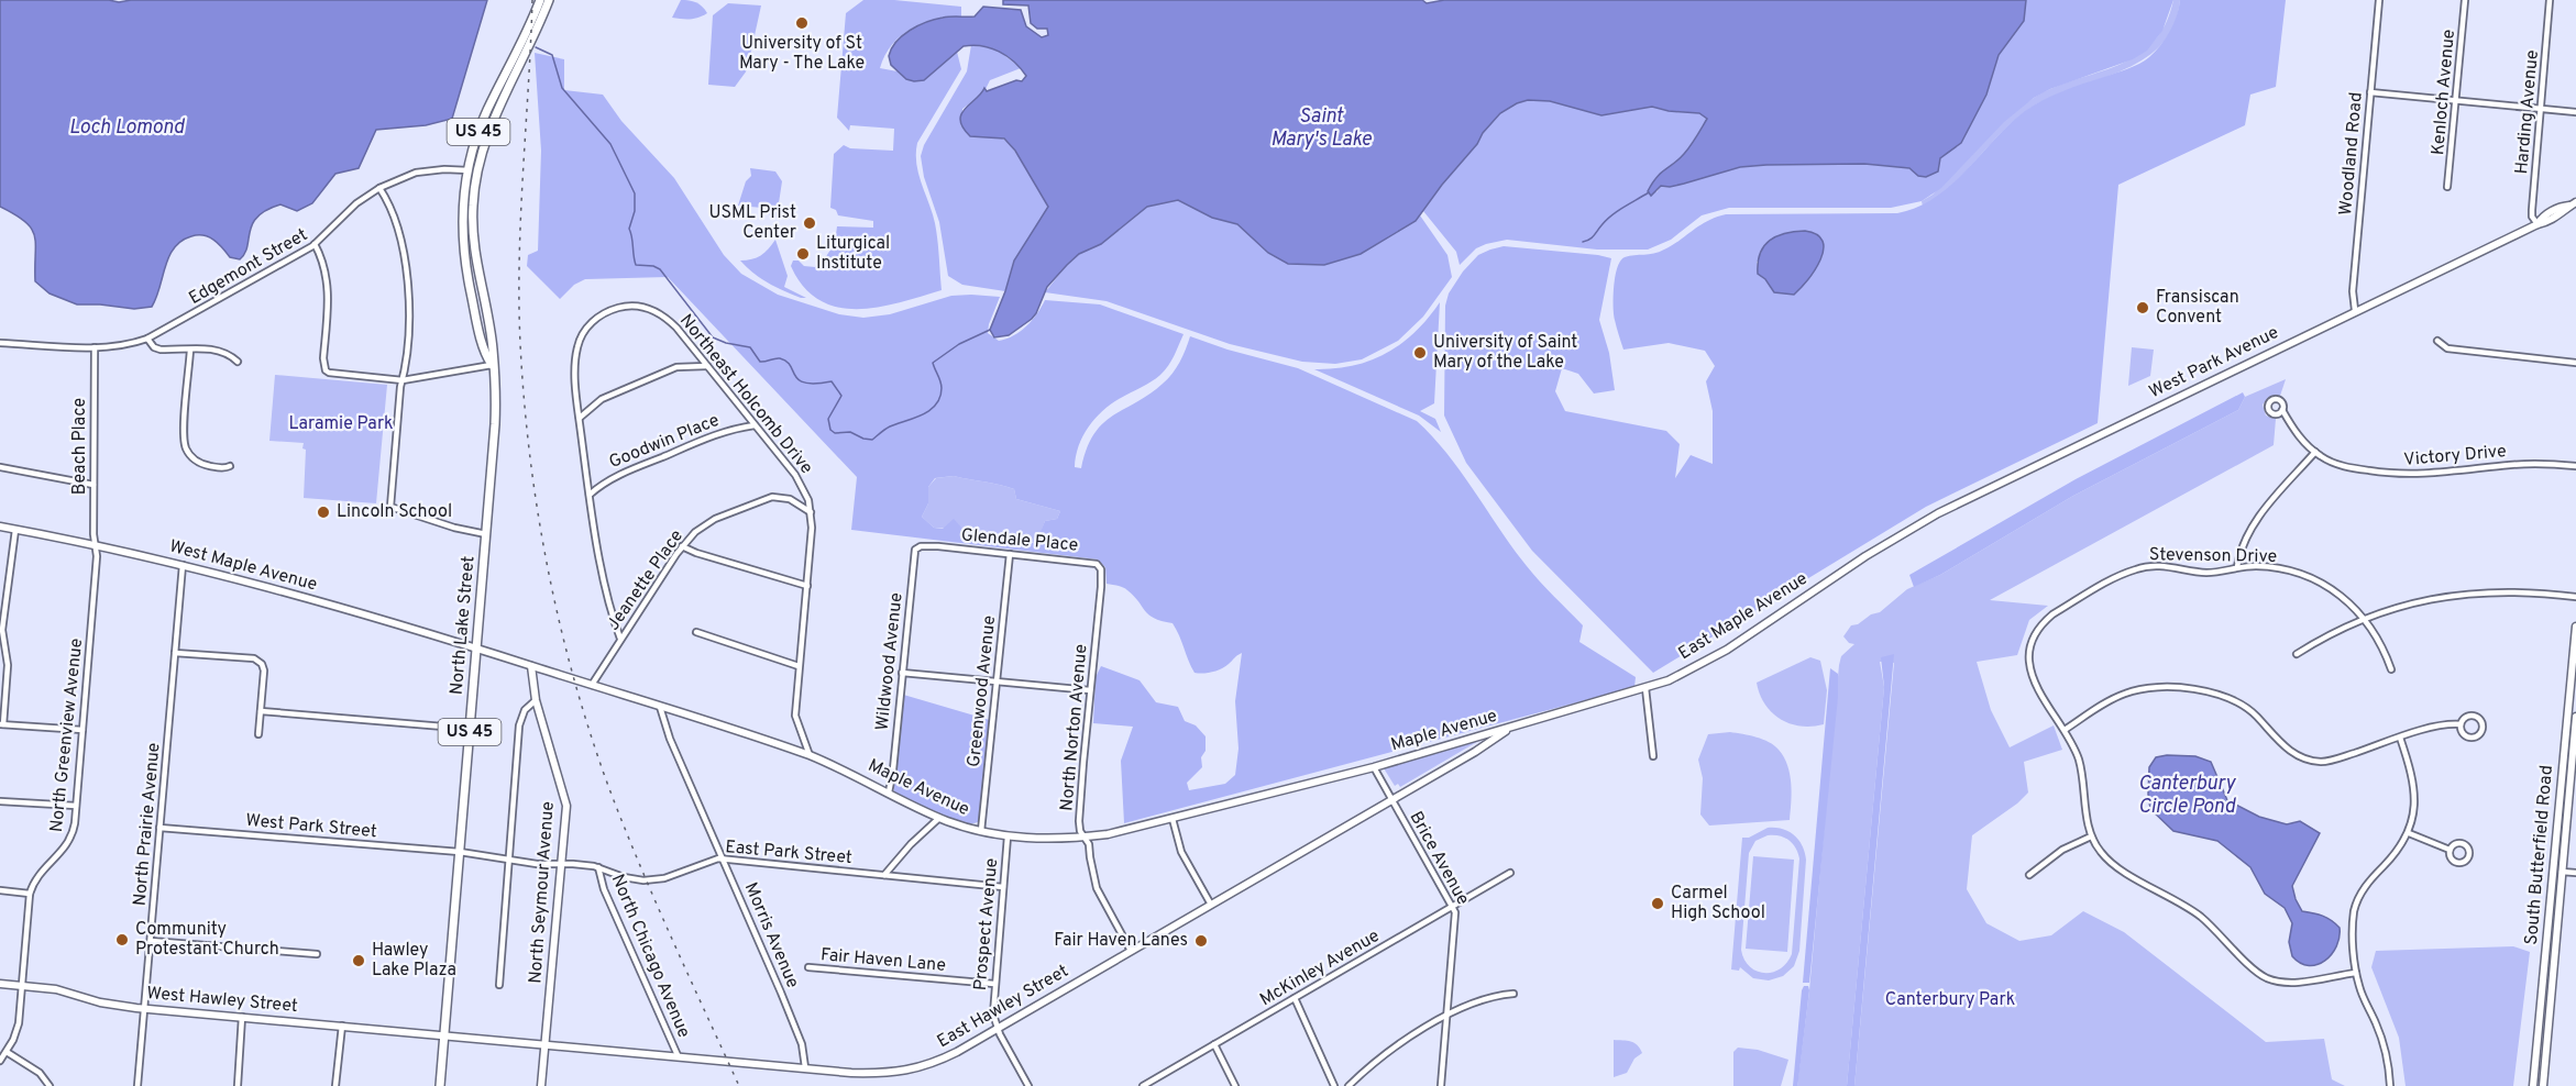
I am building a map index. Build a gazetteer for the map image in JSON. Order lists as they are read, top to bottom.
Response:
{
  "streets": {
    "main road": [
      "US 45",
      "West Park Avenue",
      "West Maple Avenue",
      "East Maple Avenue",
      "North Lake Street",
      "Maple Avenue",
      "South Butterfield Road",
      "North Seymour Avenue",
      "West Hawley Street",
      "East Hawley Street"
    ],
    "street": [
      "Kenloch Avenue",
      "Harding Avenue",
      "Woodland Road",
      "Edgemont Street",
      "Northeast Holcomb Drive",
      "Goodwin Place",
      "Beach Place",
      "Victory Drive",
      "Glendale Place",
      "Stevenson Drive",
      "Jeanette Place",
      "Wildwood Avenue",
      "Greenwood Avenue",
      "North Norton Avenue",
      "North Greenview Avenue",
      "North Prairie Avenue",
      "West Park Street",
      "East Park Street",
      "Brice Avenue",
      "Prospect Avenue",
      "Morris Avenue",
      "North Chicago Avenue",
      "Fair Haven Lane",
      "McKinley Avenue"
    ]
  },
  "crossings": [
    ["Harding Avenue", "West Park Avenue"],
    ["Woodland Road", "West Park Avenue"],
    ["Edgemont Street", "Beach Place"],
    ["Edgemont Street", "North Lake Street"],
    ["West Park Avenue", "East Maple Avenue"],
    ["Northeast Holcomb Drive", "Goodwin Place"],
    ["Northeast Holcomb Drive", "Jeanette Place"],
    ["Northeast Holcomb Drive", "Maple Avenue"],
    ["Beach Place", "West Maple Avenue"],
    ["Beach Place", "North Greenview Avenue"],
    ["Glendale Place", "Wildwood Avenue"],
    ["Glendale Place", "Greenwood Avenue"],
    ["Glendale Place", "North Norton Avenue"],
    ["West Maple Avenue", "North Lake Street"],
    ["West Maple Avenue", "Maple Avenue"],
    ["West Maple Avenue", "North Greenview Avenue"],
    ["West Maple Avenue", "North Prairie Avenue"],
    ["Jeanette Place", "Maple Avenue"],
    ["East Maple Avenue", "Maple Avenue"],
    ["East Maple Avenue", "East Hawley Street"],
    ["North Lake Street", "Maple Avenue"],
    ["North Lake Street", "West Park Street"],
    ["North Lake Street", "East Park Street"],
    ["North Lake Street", "West Hawley Street"],
    ["North Lake Street", "East Hawley Street"],
    ["Wildwood Avenue", "Maple Avenue"],
    ["Greenwood Avenue", "Maple Avenue"],
    ["North Norton Avenue", "Maple Avenue"],
    ["North Norton Avenue", "East Hawley Street"],
    ["Maple Avenue", "Brice Avenue"],
    ["Maple Avenue", "North Seymour Avenue"],
    ["Maple Avenue", "Prospect Avenue"],
    ["Maple Avenue", "Morris Avenue"],
    ["Maple Avenue", "East Hawley Street"],
    ["North Greenview Avenue", "West Hawley Street"],
    ["North Prairie Avenue", "West Park Street"],
    ["North Prairie Avenue", "West Hawley Street"],
    ["West Park Street", "East Park Street"],
    ["East Park Street", "North Seymour Avenue"],
    ["East Park Street", "Prospect Avenue"],
    ["East Park Street", "Morris Avenue"],
    ["East Park Street", "North Chicago Avenue"],
    ["Brice Avenue", "McKinley Avenue"],
    ["Brice Avenue", "East Hawley Street"],
    ["North Seymour Avenue", "East Hawley Street"],
    ["Prospect Avenue", "Fair Haven Lane"],
    ["Prospect Avenue", "East Hawley Street"],
    ["Morris Avenue", "East Hawley Street"],
    ["North Chicago Avenue", "East Hawley Street"],
    ["West Hawley Street", "East Hawley Street"]
  ],
  "water": ["Saint Mary's Lake", "Loch Lomond", "Canterbury Circle Pond"],
  "parks": ["Laramie Park", "Canterbury Park"],
  "places": [
    "University of St Mary - The Lake",
    "USML Prist Center",
    "Liturgical Institute",
    "Fransiscan Convent",
    "University of Saint Mary of the Lake",
    "Lincoln School",
    "Carmel High School",
    "Community Protestant Church",
    "Fair Haven Lanes",
    "Hawley Lake Plaza"
  ]
}
